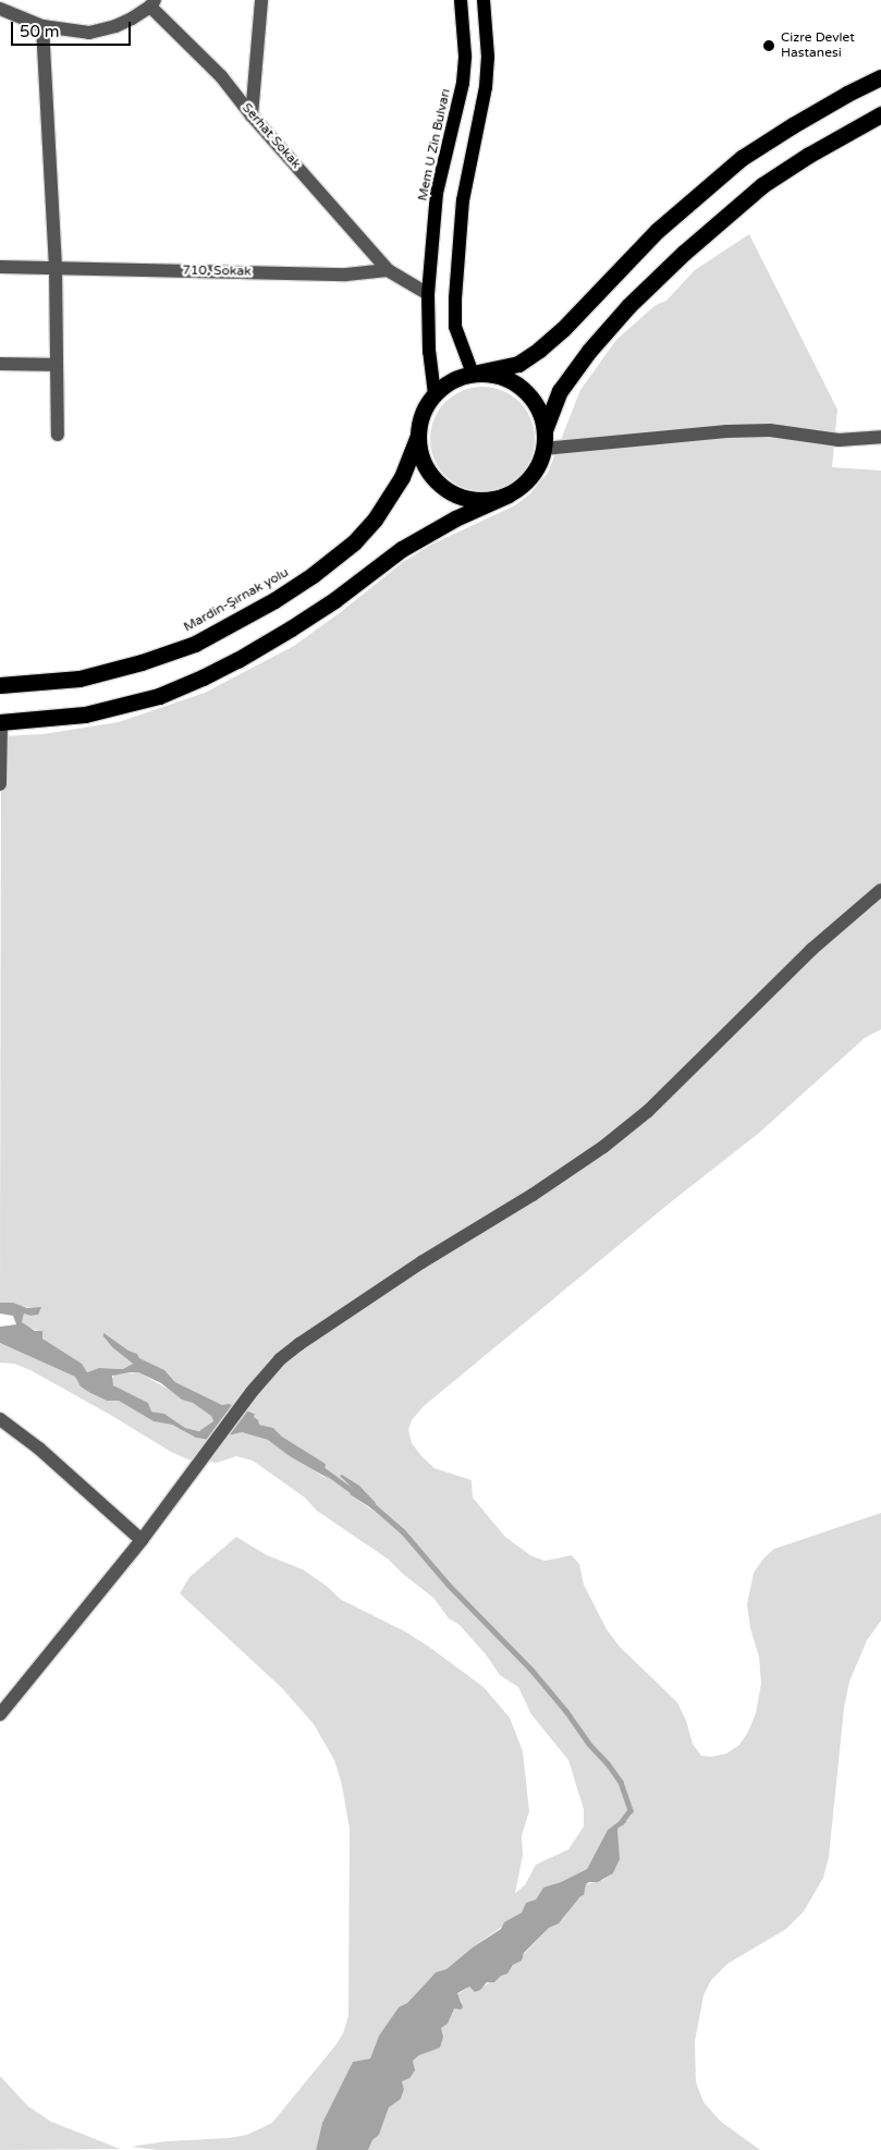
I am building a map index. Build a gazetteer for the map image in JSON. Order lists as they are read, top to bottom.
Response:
{
  "streets": {
    "highway": ["Mardin-Şırnak yolu"],
    "main road": ["Mem U Zin Bulvarı"],
    "street": ["Serhat Sokak", "710. Sokak"]
  },
  "crossings": [
    ["Serhat Sokak", "710. Sokak"],
    ["Mem U Zin Bulvarı", "Mardin-Şırnak yolu"]
  ],
  "places": ["Cizre Devlet Hastanesi"],
  "scale_bar": "50 m"
}
